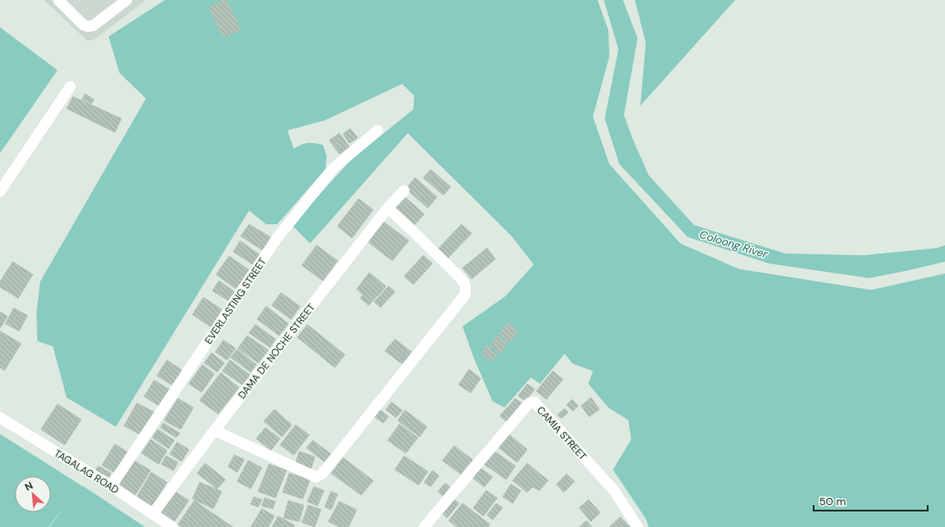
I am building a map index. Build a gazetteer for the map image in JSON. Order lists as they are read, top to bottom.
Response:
{
  "streets": {
    "street": [
      "EVERLASTING STREET",
      "DAMA DE NOCHE STREET",
      "CAMIA STREET",
      "TAGALAG ROAD"
    ]
  },
  "crossings": [
    ["EVERLASTING STREET", "TAGALAG ROAD"],
    ["DAMA DE NOCHE STREET", "TAGALAG ROAD"]
  ],
  "water": ["Coloong River"],
  "scale_bar": "50 m",
  "north": "top left"
}
